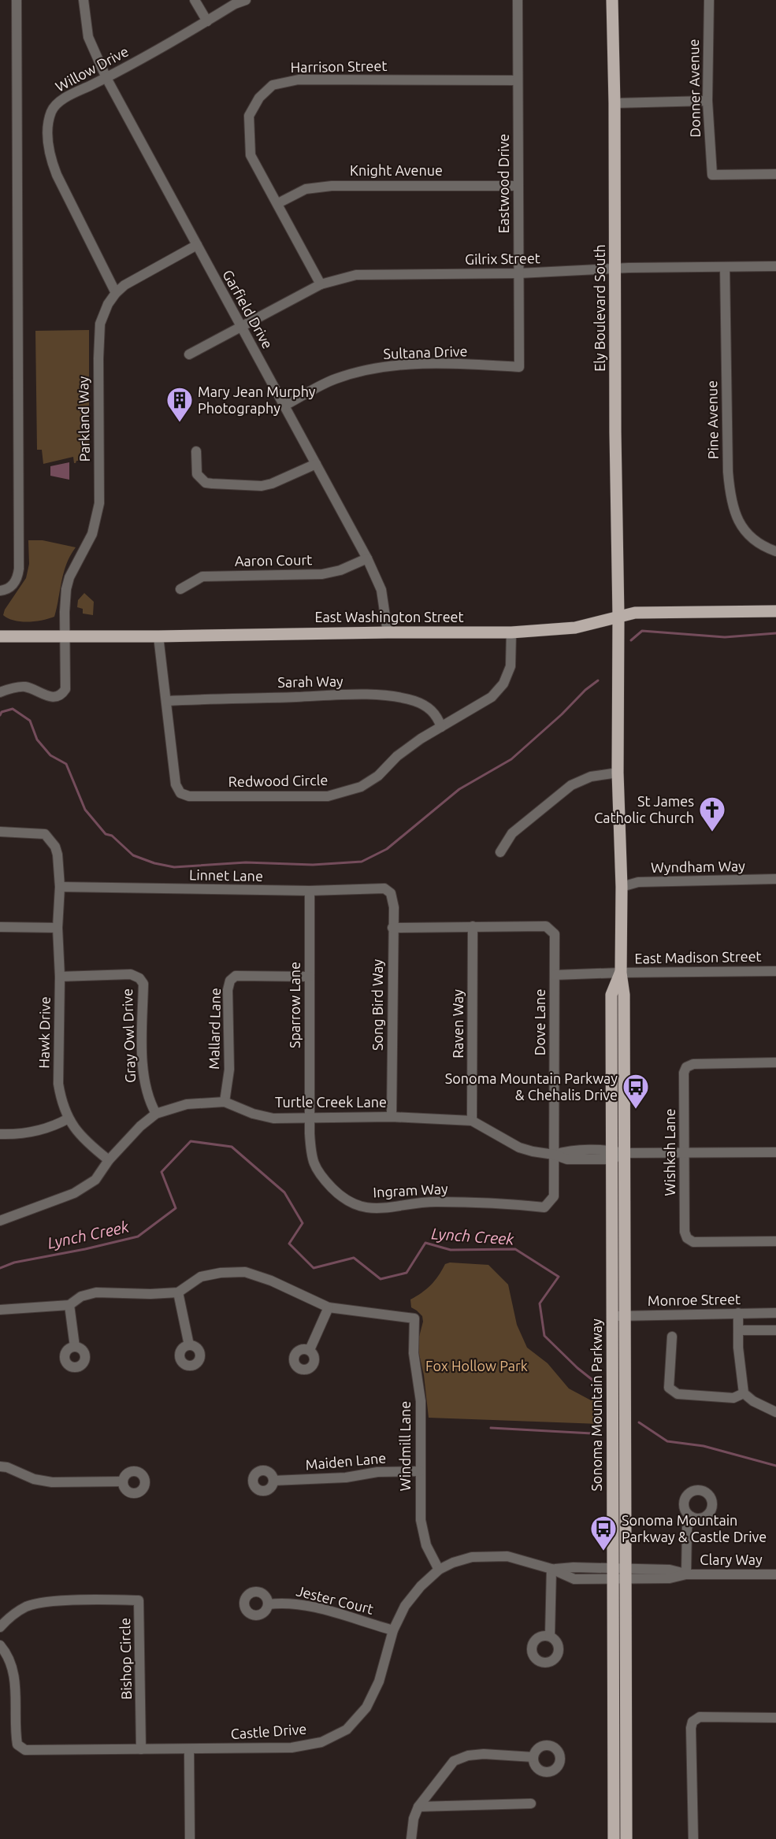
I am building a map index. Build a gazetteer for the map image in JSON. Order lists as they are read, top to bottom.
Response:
{
  "streets": {
    "main road": ["Ely Boulevard South", "East Washington Street", "Sonoma Mountain Parkway"],
    "street": [
      "Harrison Street",
      "Willow Drive",
      "Donner Avenue",
      "Knight Avenue",
      "Eastwood Drive",
      "Gilrix Street",
      "Garfield Drive",
      "Sultana Drive",
      "Parkland Way",
      "Pine Avenue",
      "Aaron Court",
      "Sarah Way",
      "Redwood Circle",
      "Wyndham Way",
      "Linnet Lane",
      "East Madison Street",
      "Sparrow Lane",
      "Song Bird Way",
      "Dove Lane",
      "Raven Way",
      "Mallard Lane",
      "Hawk Drive",
      "Gray Owl Drive",
      "Turtle Creek Lane",
      "Wishkah Lane",
      "Ingram Way",
      "Monroe Street",
      "Windmill Lane",
      "Maiden Lane",
      "Clary Way",
      "Jester Court",
      "Bishop Circle",
      "Castle Drive"
    ]
  },
  "crossings": [
    ["Harrison Street", "Knight Avenue"],
    ["Harrison Street", "Eastwood Drive"],
    ["Harrison Street", "Gilrix Street"],
    ["Willow Drive", "Garfield Drive"],
    ["Willow Drive", "Parkland Way"],
    ["Knight Avenue", "Eastwood Drive"],
    ["Eastwood Drive", "Gilrix Street"],
    ["Eastwood Drive", "Sultana Drive"],
    ["Gilrix Street", "Ely Boulevard South"],
    ["Gilrix Street", "Garfield Drive"],
    ["Gilrix Street", "Pine Avenue"],
    ["Ely Boulevard South", "East Washington Street"],
    ["Ely Boulevard South", "Sonoma Mountain Parkway"],
    ["Garfield Drive", "Sultana Drive"],
    ["Garfield Drive", "Parkland Way"],
    ["Garfield Drive", "Aaron Court"],
    ["Garfield Drive", "East Washington Street"],
    ["Parkland Way", "East Washington Street"],
    ["East Washington Street", "Redwood Circle"],
    ["East Washington Street", "Sonoma Mountain Parkway"],
    ["Sarah Way", "Redwood Circle"],
    ["Wyndham Way", "Sonoma Mountain Parkway"],
    ["Linnet Lane", "Sparrow Lane"],
    ["Linnet Lane", "Song Bird Way"],
    ["Linnet Lane", "Hawk Drive"],
    ["East Madison Street", "Sonoma Mountain Parkway"],
    ["Sparrow Lane", "Mallard Lane"],
    ["Sparrow Lane", "Turtle Creek Lane"],
    ["Sparrow Lane", "Ingram Way"],
    ["Song Bird Way", "Turtle Creek Lane"],
    ["Dove Lane", "Turtle Creek Lane"],
    ["Dove Lane", "Ingram Way"],
    ["Raven Way", "Turtle Creek Lane"],
    ["Mallard Lane", "Turtle Creek Lane"],
    ["Hawk Drive", "Gray Owl Drive"],
    ["Hawk Drive", "Turtle Creek Lane"],
    ["Gray Owl Drive", "Turtle Creek Lane"],
    ["Turtle Creek Lane", "Wishkah Lane"],
    ["Turtle Creek Lane", "Ingram Way"],
    ["Turtle Creek Lane", "Sonoma Mountain Parkway"],
    ["Monroe Street", "Sonoma Mountain Parkway"],
    ["Sonoma Mountain Parkway", "Clary Way"],
    ["Sonoma Mountain Parkway", "Castle Drive"],
    ["Windmill Lane", "Maiden Lane"],
    ["Windmill Lane", "Castle Drive"],
    ["Clary Way", "Castle Drive"],
    ["Jester Court", "Castle Drive"],
    ["Bishop Circle", "Castle Drive"]
  ],
  "water": ["Lynch Creek"],
  "parks": ["Fox Hollow Park"],
  "places": {
    "building": ["Mary Jean Murphy Photography"],
    "church": ["St James Catholic Church"],
    "bus stop": ["Sonoma Mountain Parkway & Chehalis Drive", "Sonoma Mountain Parkway & Castle Drive"]
  }
}
